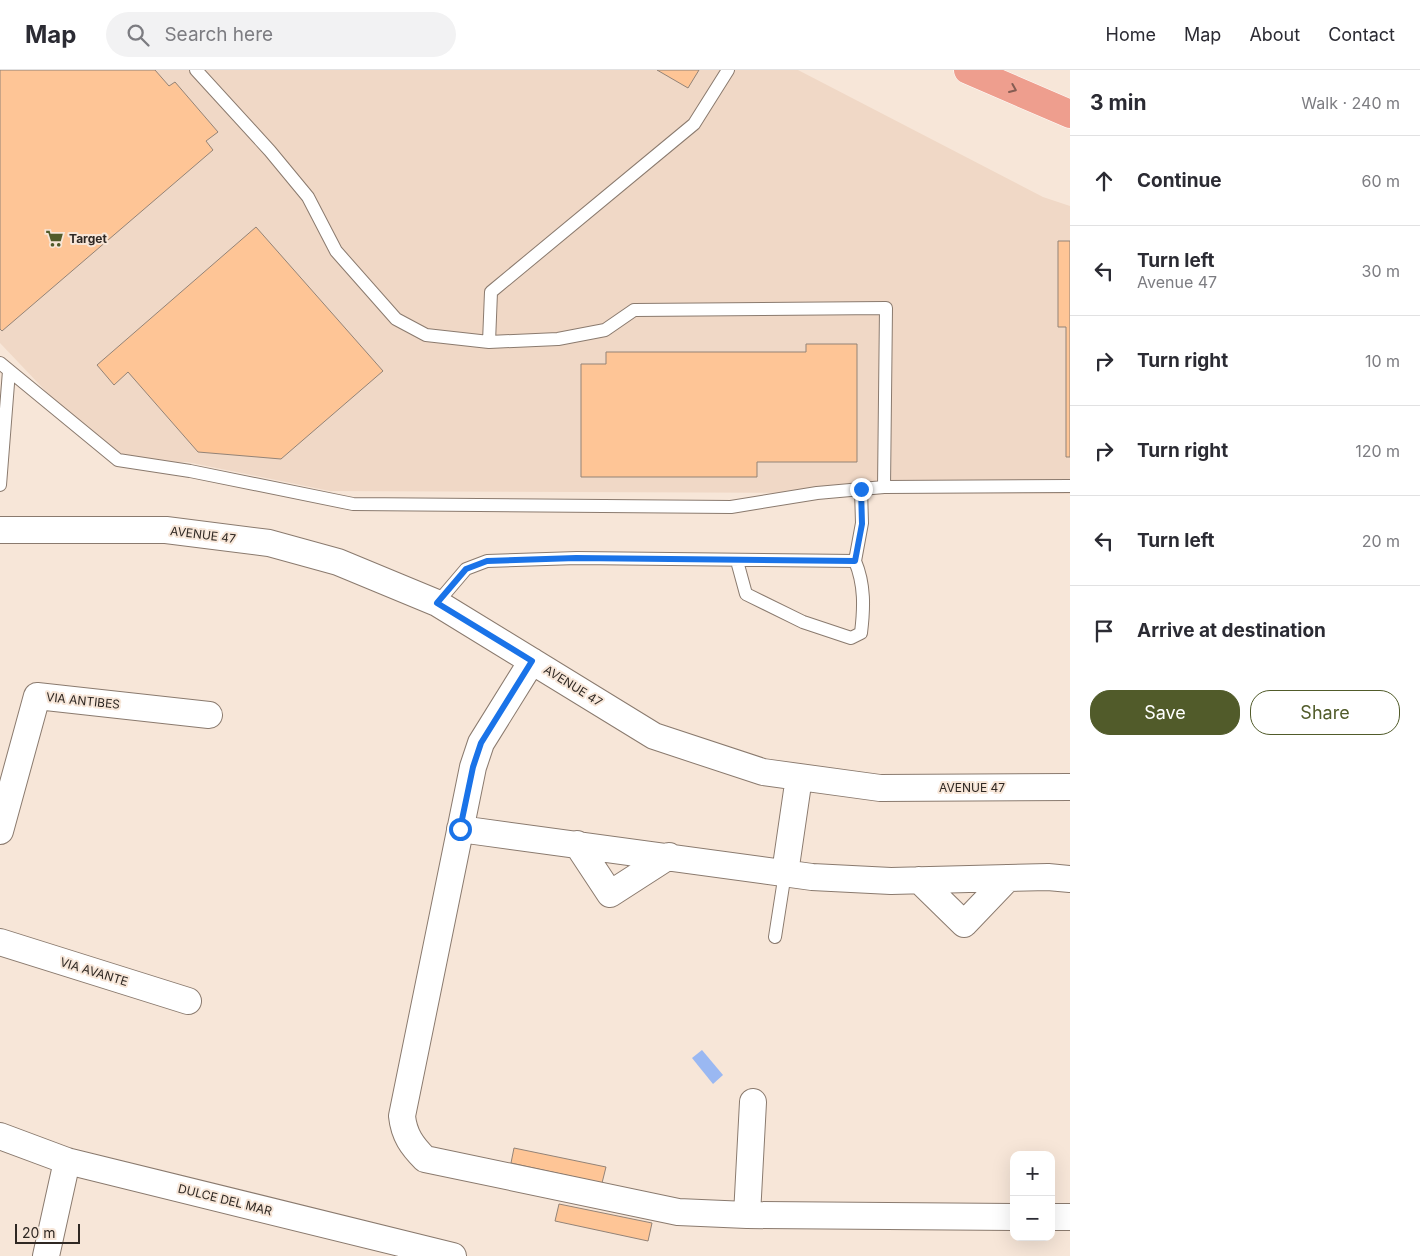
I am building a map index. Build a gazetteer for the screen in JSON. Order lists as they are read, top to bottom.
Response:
{
  "streets": {
    "street": [
      "AVENUE 47",
      "VIA ANTIBES",
      "VIA AVANTE",
      "DULCE DEL MAR"
    ]
  },
  "places": {
    "supermarket": ["Target"]
  },
  "scale_bar": "20 m",
  "page": {
    "header": "Map",
    "search": "Search here",
    "nav": [
      "Home",
      "Map",
      "About",
      "Contact"
    ],
    "heading": ["3 min", "Walk · 240 m"],
    "list": [
      ["Continue", "60 m"],
      ["Turn left", "Avenue 47", "30 m"],
      ["Turn right", "10 m"],
      ["Turn right", "120 m"],
      ["Turn left", "20 m"],
      "Arrive at destination"
    ],
    "buttons": ["Save", "Share"],
    "map_buttons": ["+", "−"],
    "scale": "20 m"
  }
}
